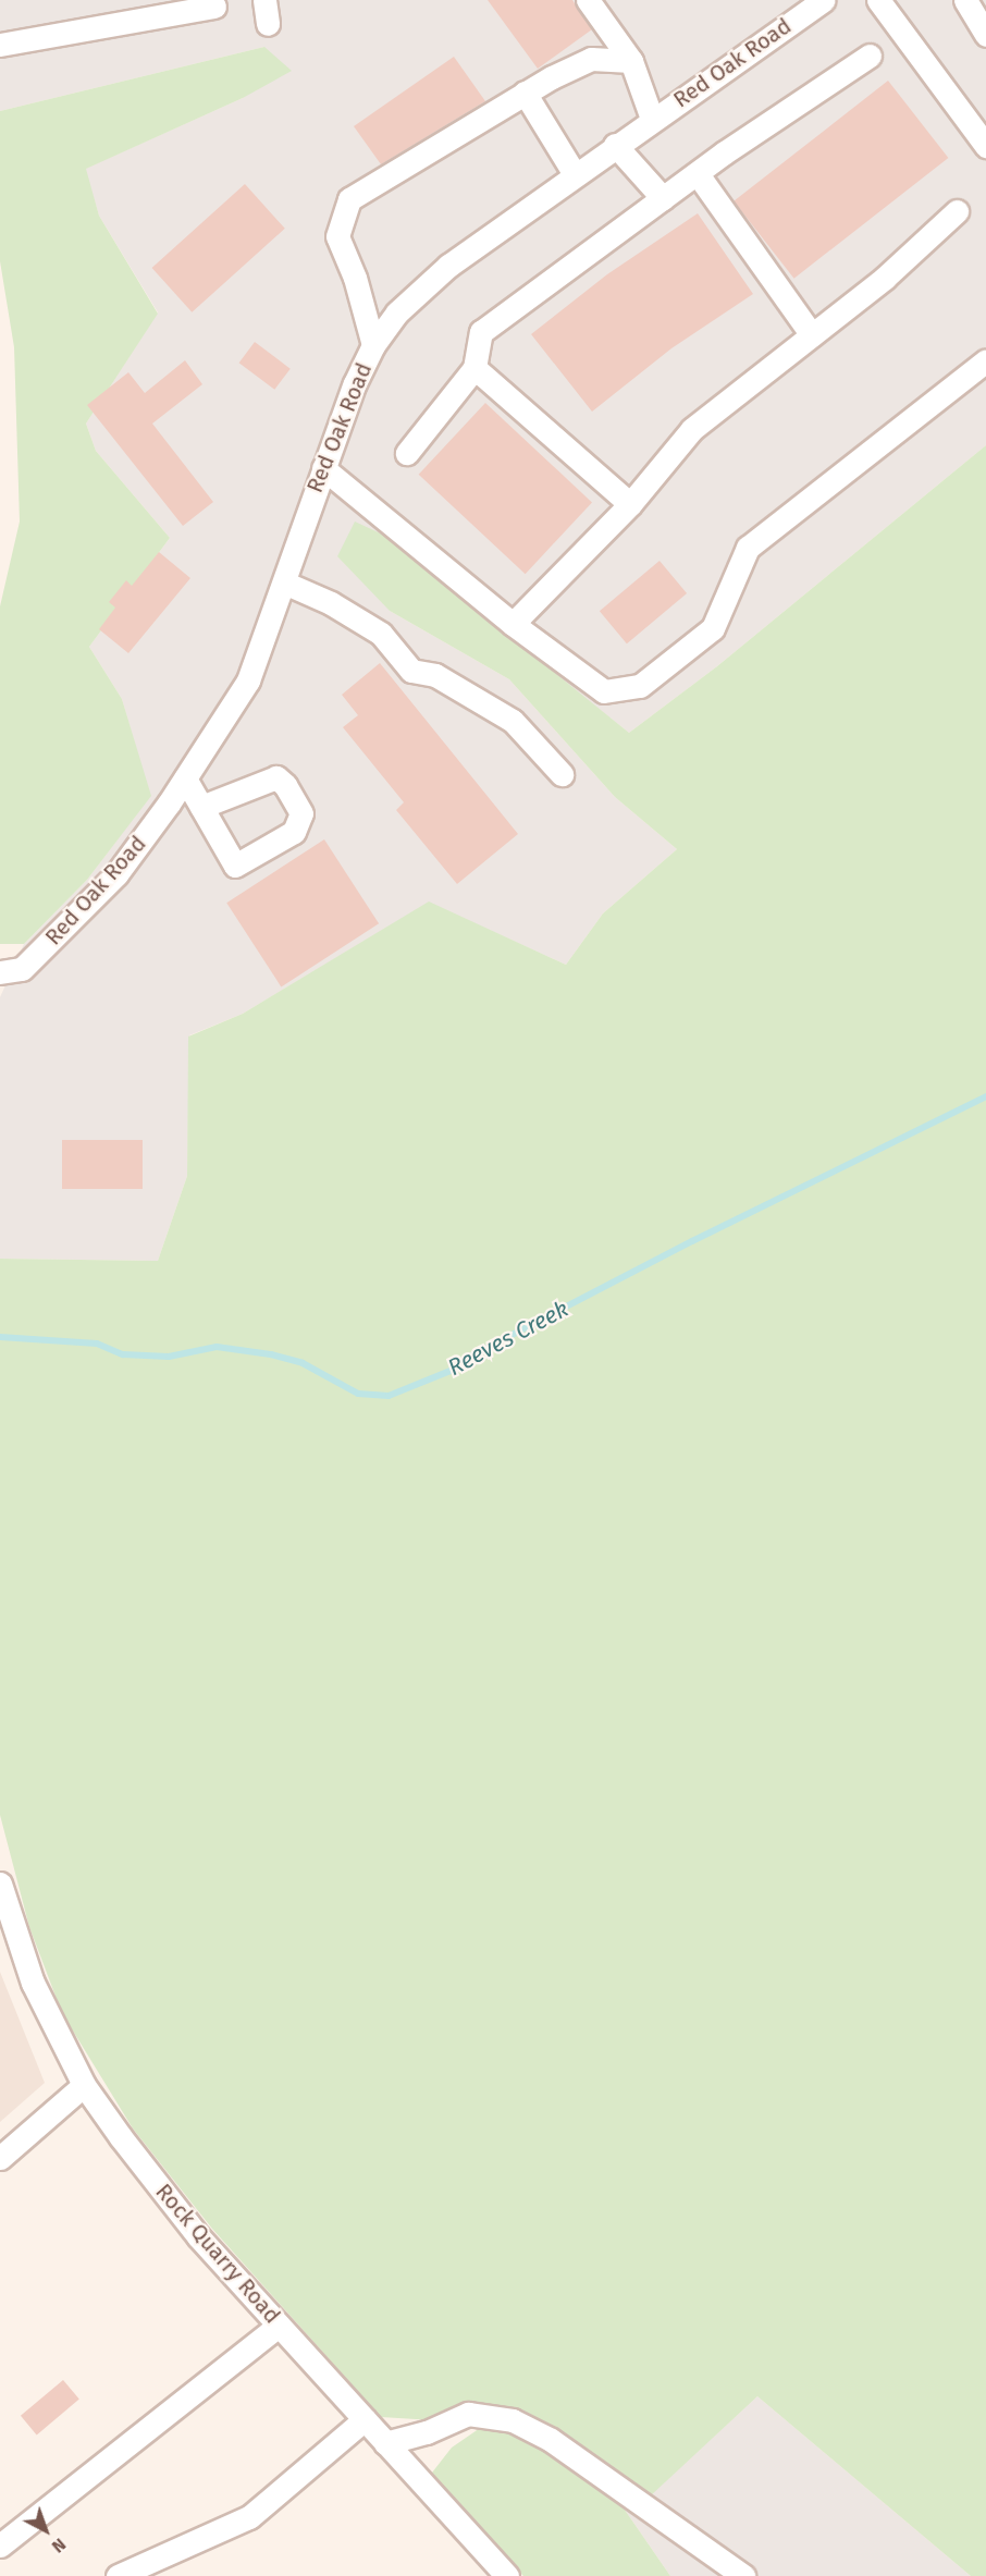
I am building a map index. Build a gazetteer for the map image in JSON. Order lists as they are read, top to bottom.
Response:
{
  "streets": {
    "street": ["Red Oak Road", "Rock Quarry Road"]
  },
  "water": ["Reeves Creek"],
  "north": "bottom right"
}
